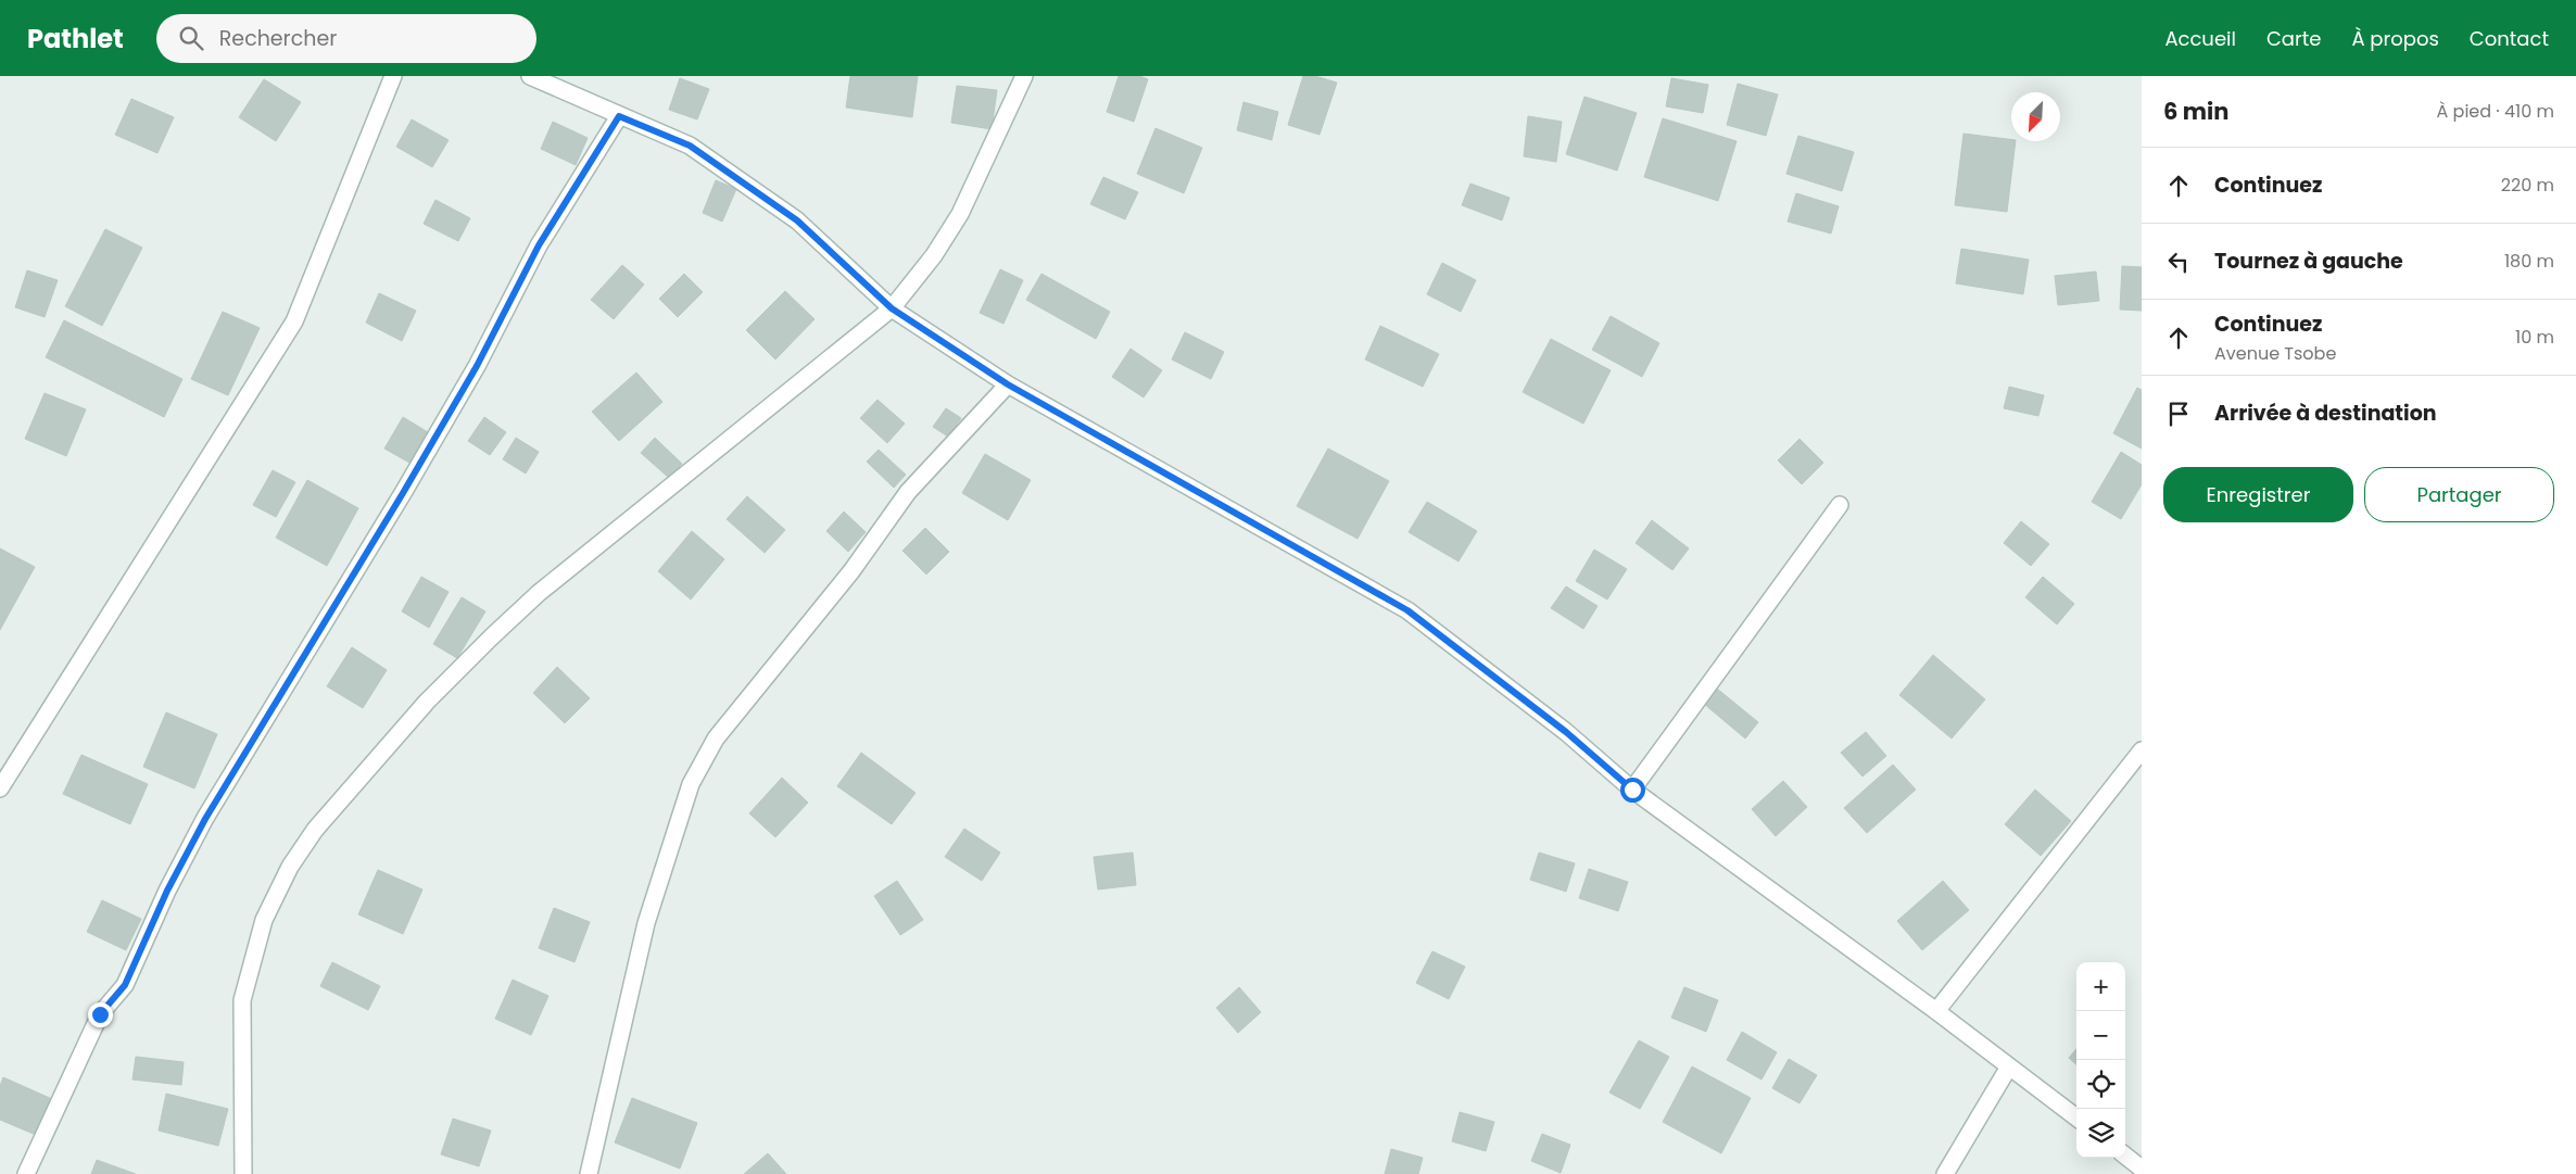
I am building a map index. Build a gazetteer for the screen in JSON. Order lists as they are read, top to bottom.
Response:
{
  "north": "bottom left",
  "page": {
    "header": "Pathlet",
    "search": "Rechercher",
    "nav": [
      "Accueil",
      "Carte",
      "À propos",
      "Contact"
    ],
    "heading": ["6 min", "À pied · 410 m"],
    "list": [
      ["Continuez", "220 m"],
      ["Tournez à gauche", "180 m"],
      ["Continuez", "Avenue Tsobe", "10 m"],
      "Arrivée à destination"
    ],
    "buttons": ["Enregistrer", "Partager"],
    "map_buttons": ["+", "−"]
  }
}
